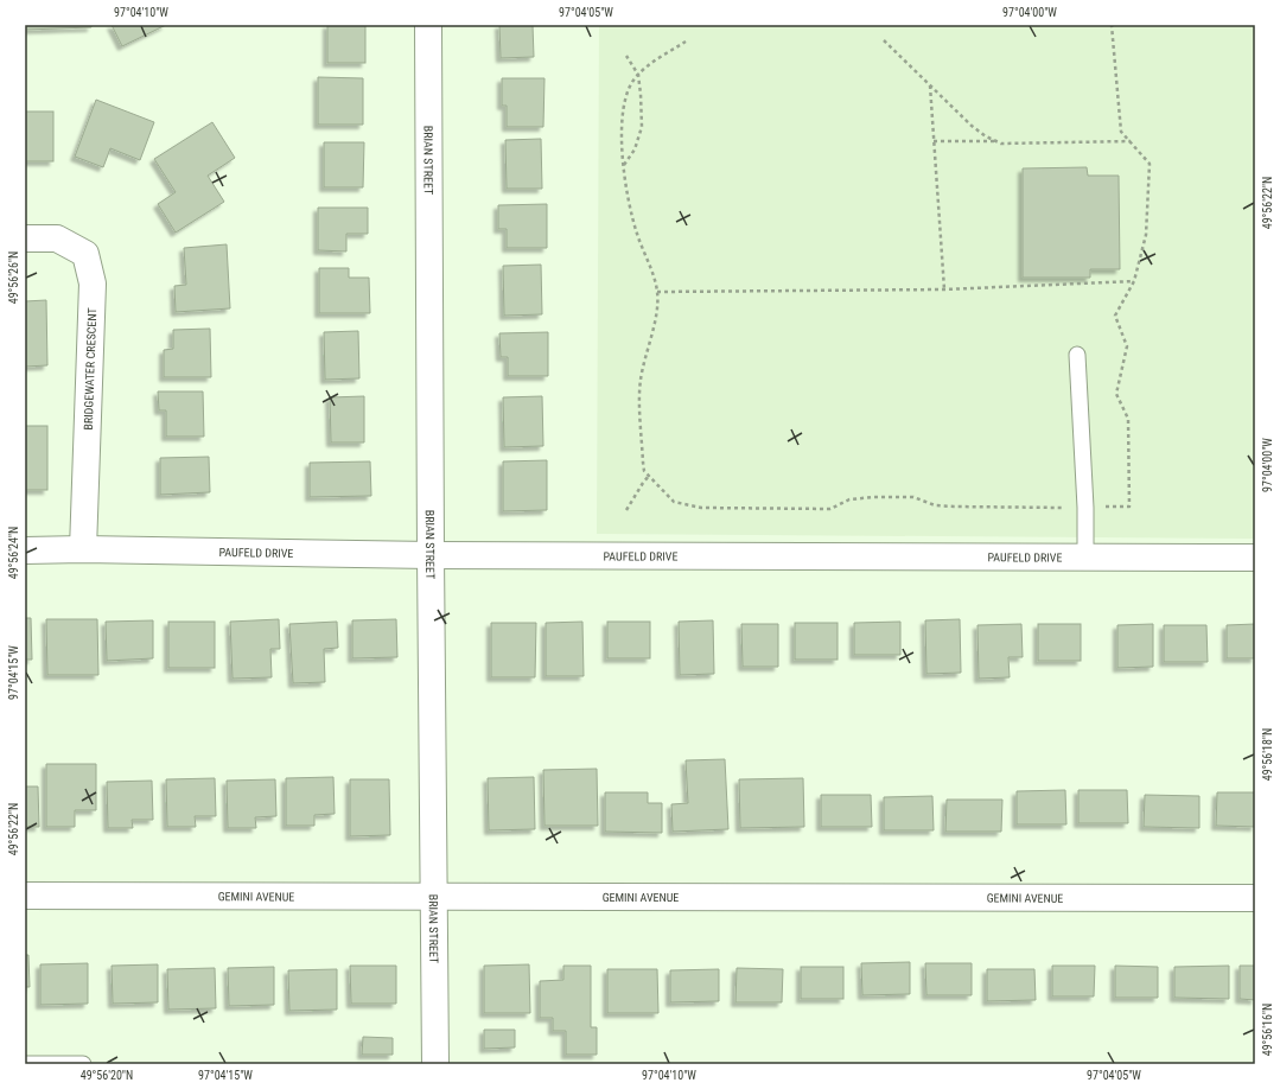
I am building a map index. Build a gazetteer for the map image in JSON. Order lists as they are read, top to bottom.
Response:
{
  "streets": {
    "street": [
      "BRIAN STREET",
      "BRIDGEWATER CRESCENT",
      "PAUFELD DRIVE",
      "GEMINI AVENUE"
    ]
  },
  "crossings": [
    ["BRIAN STREET", "PAUFELD DRIVE"],
    ["BRIAN STREET", "GEMINI AVENUE"],
    ["BRIDGEWATER CRESCENT", "PAUFELD DRIVE"]
  ],
  "coordinates": [
    "97°04'10\"W",
    "97°04'05\"W",
    "97°04'00\"W",
    "49°56'22\"N",
    "49°56'26\"N",
    "49°56'24\"N",
    "97°04'15\"W",
    "49°56'18\"N",
    "49°56'16\"N",
    "49°56'20\"N"
  ]
}
